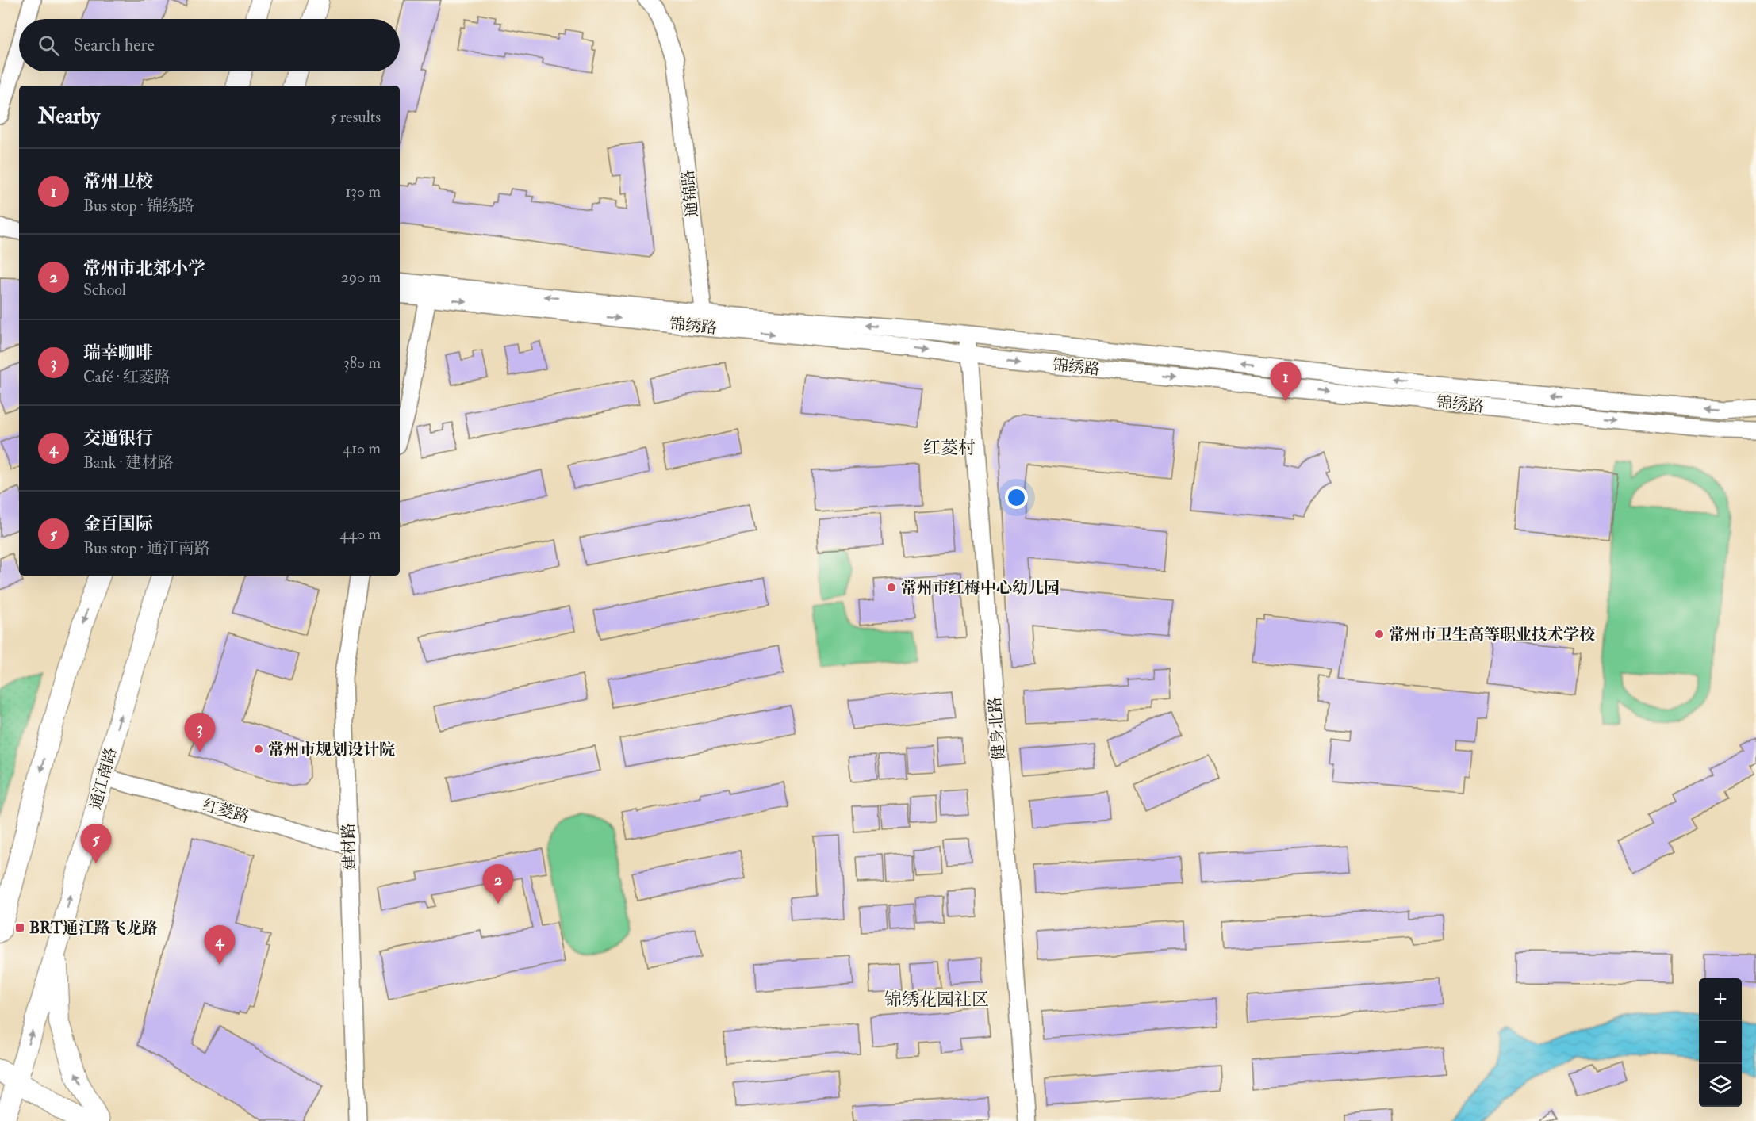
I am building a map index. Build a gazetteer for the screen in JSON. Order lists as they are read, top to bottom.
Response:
{
  "streets": {
    "main road": ["通江南路"],
    "street": [
      "通锦路",
      "锦绣路",
      "健身北路",
      "红菱路",
      "建材路"
    ]
  },
  "crossings": [
    ["通锦路", "锦绣路"],
    ["锦绣路", "健身北路"],
    ["通江南路", "红菱路"],
    ["红菱路", "建材路"]
  ],
  "districts": ["红菱村", "锦绣花园社区"],
  "places": {
    "other": ["常州市红梅中心幼儿园", "常州市卫生高等职业技术学校", "常州市规划设计院"],
    "transit": ["BRT通江路飞龙路"]
  },
  "page": {
    "search": "Search here",
    "heading": ["Nearby", "5 results"],
    "list": [
      {
        "mark": "1",
        "name": "常州卫校",
        "note": "Bus stop · 锦绣路",
        "value": "130 m"
      },
      {
        "mark": "2",
        "name": "常州市北郊小学",
        "note": "School",
        "value": "290 m"
      },
      {
        "mark": "3",
        "name": "瑞幸咖啡",
        "note": "Café · 红菱路",
        "value": "380 m"
      },
      {
        "mark": "4",
        "name": "交通银行",
        "note": "Bank · 建材路",
        "value": "410 m"
      },
      {
        "mark": "5",
        "name": "金百国际",
        "note": "Bus stop · 通江南路",
        "value": "440 m"
      }
    ],
    "pins": [
      "1",
      "3",
      "5",
      "2",
      "4"
    ],
    "map_buttons": ["+", "−"]
  }
}
